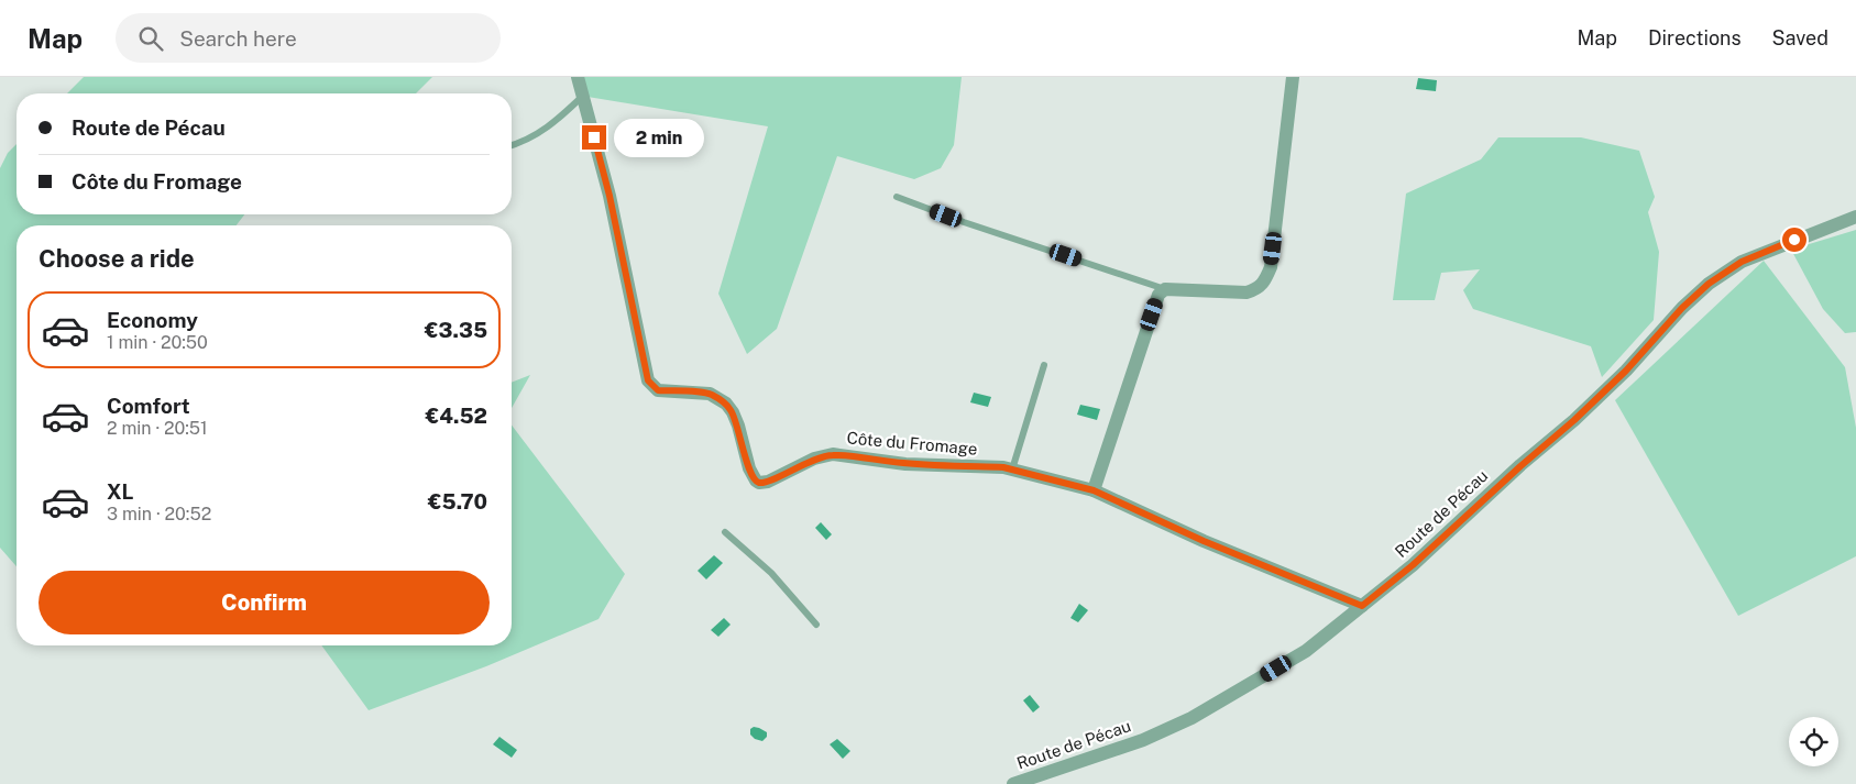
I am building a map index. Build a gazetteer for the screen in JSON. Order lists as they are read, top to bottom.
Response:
{
  "streets": {
    "street": ["Côte du Fromage", "Route de Pécau"]
  },
  "crossings": [
    ["Côte du Fromage", "Route de Pécau"]
  ],
  "page": {
    "header": "Map",
    "search": "Search here",
    "nav": ["Map", "Directions", "Saved"],
    "banner": ["Route de Pécau", "Côte du Fromage"],
    "bubble": "2 min",
    "heading": "Choose a ride",
    "list": [
      {
        "name": "Economy",
        "note": "1 min · 20:50",
        "value": "€3.35"
      },
      {
        "name": "Comfort",
        "note": "2 min · 20:51",
        "value": "€4.52"
      },
      {
        "name": "XL",
        "note": "3 min · 20:52",
        "value": "€5.70"
      }
    ],
    "buttons": "Confirm"
  }
}
